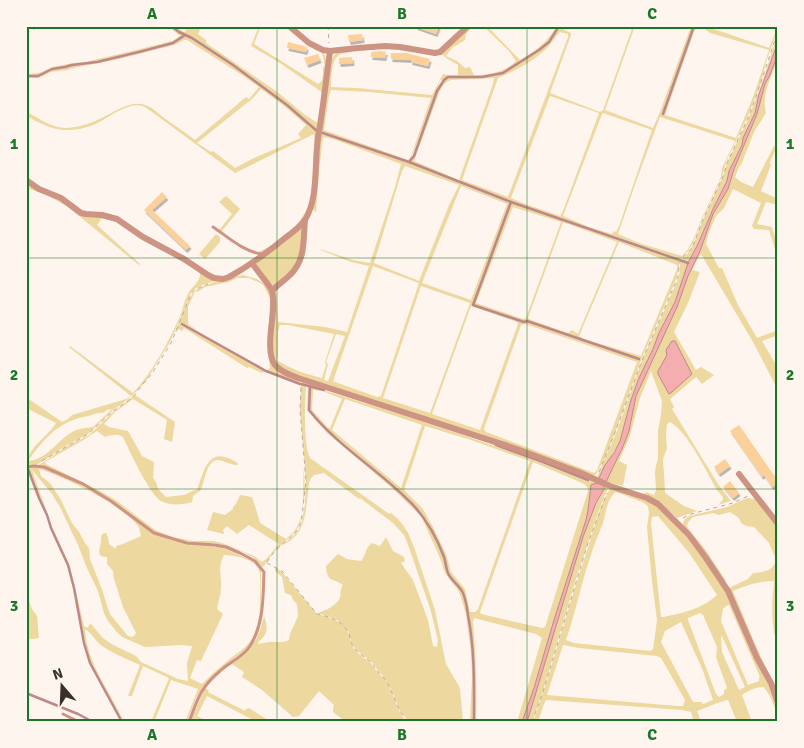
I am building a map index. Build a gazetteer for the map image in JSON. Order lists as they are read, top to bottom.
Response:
{
  "north": "top",
  "grid": {
    "columns": ["A", "B", "C"],
    "rows": ["1", "2", "3"]
  }
}
